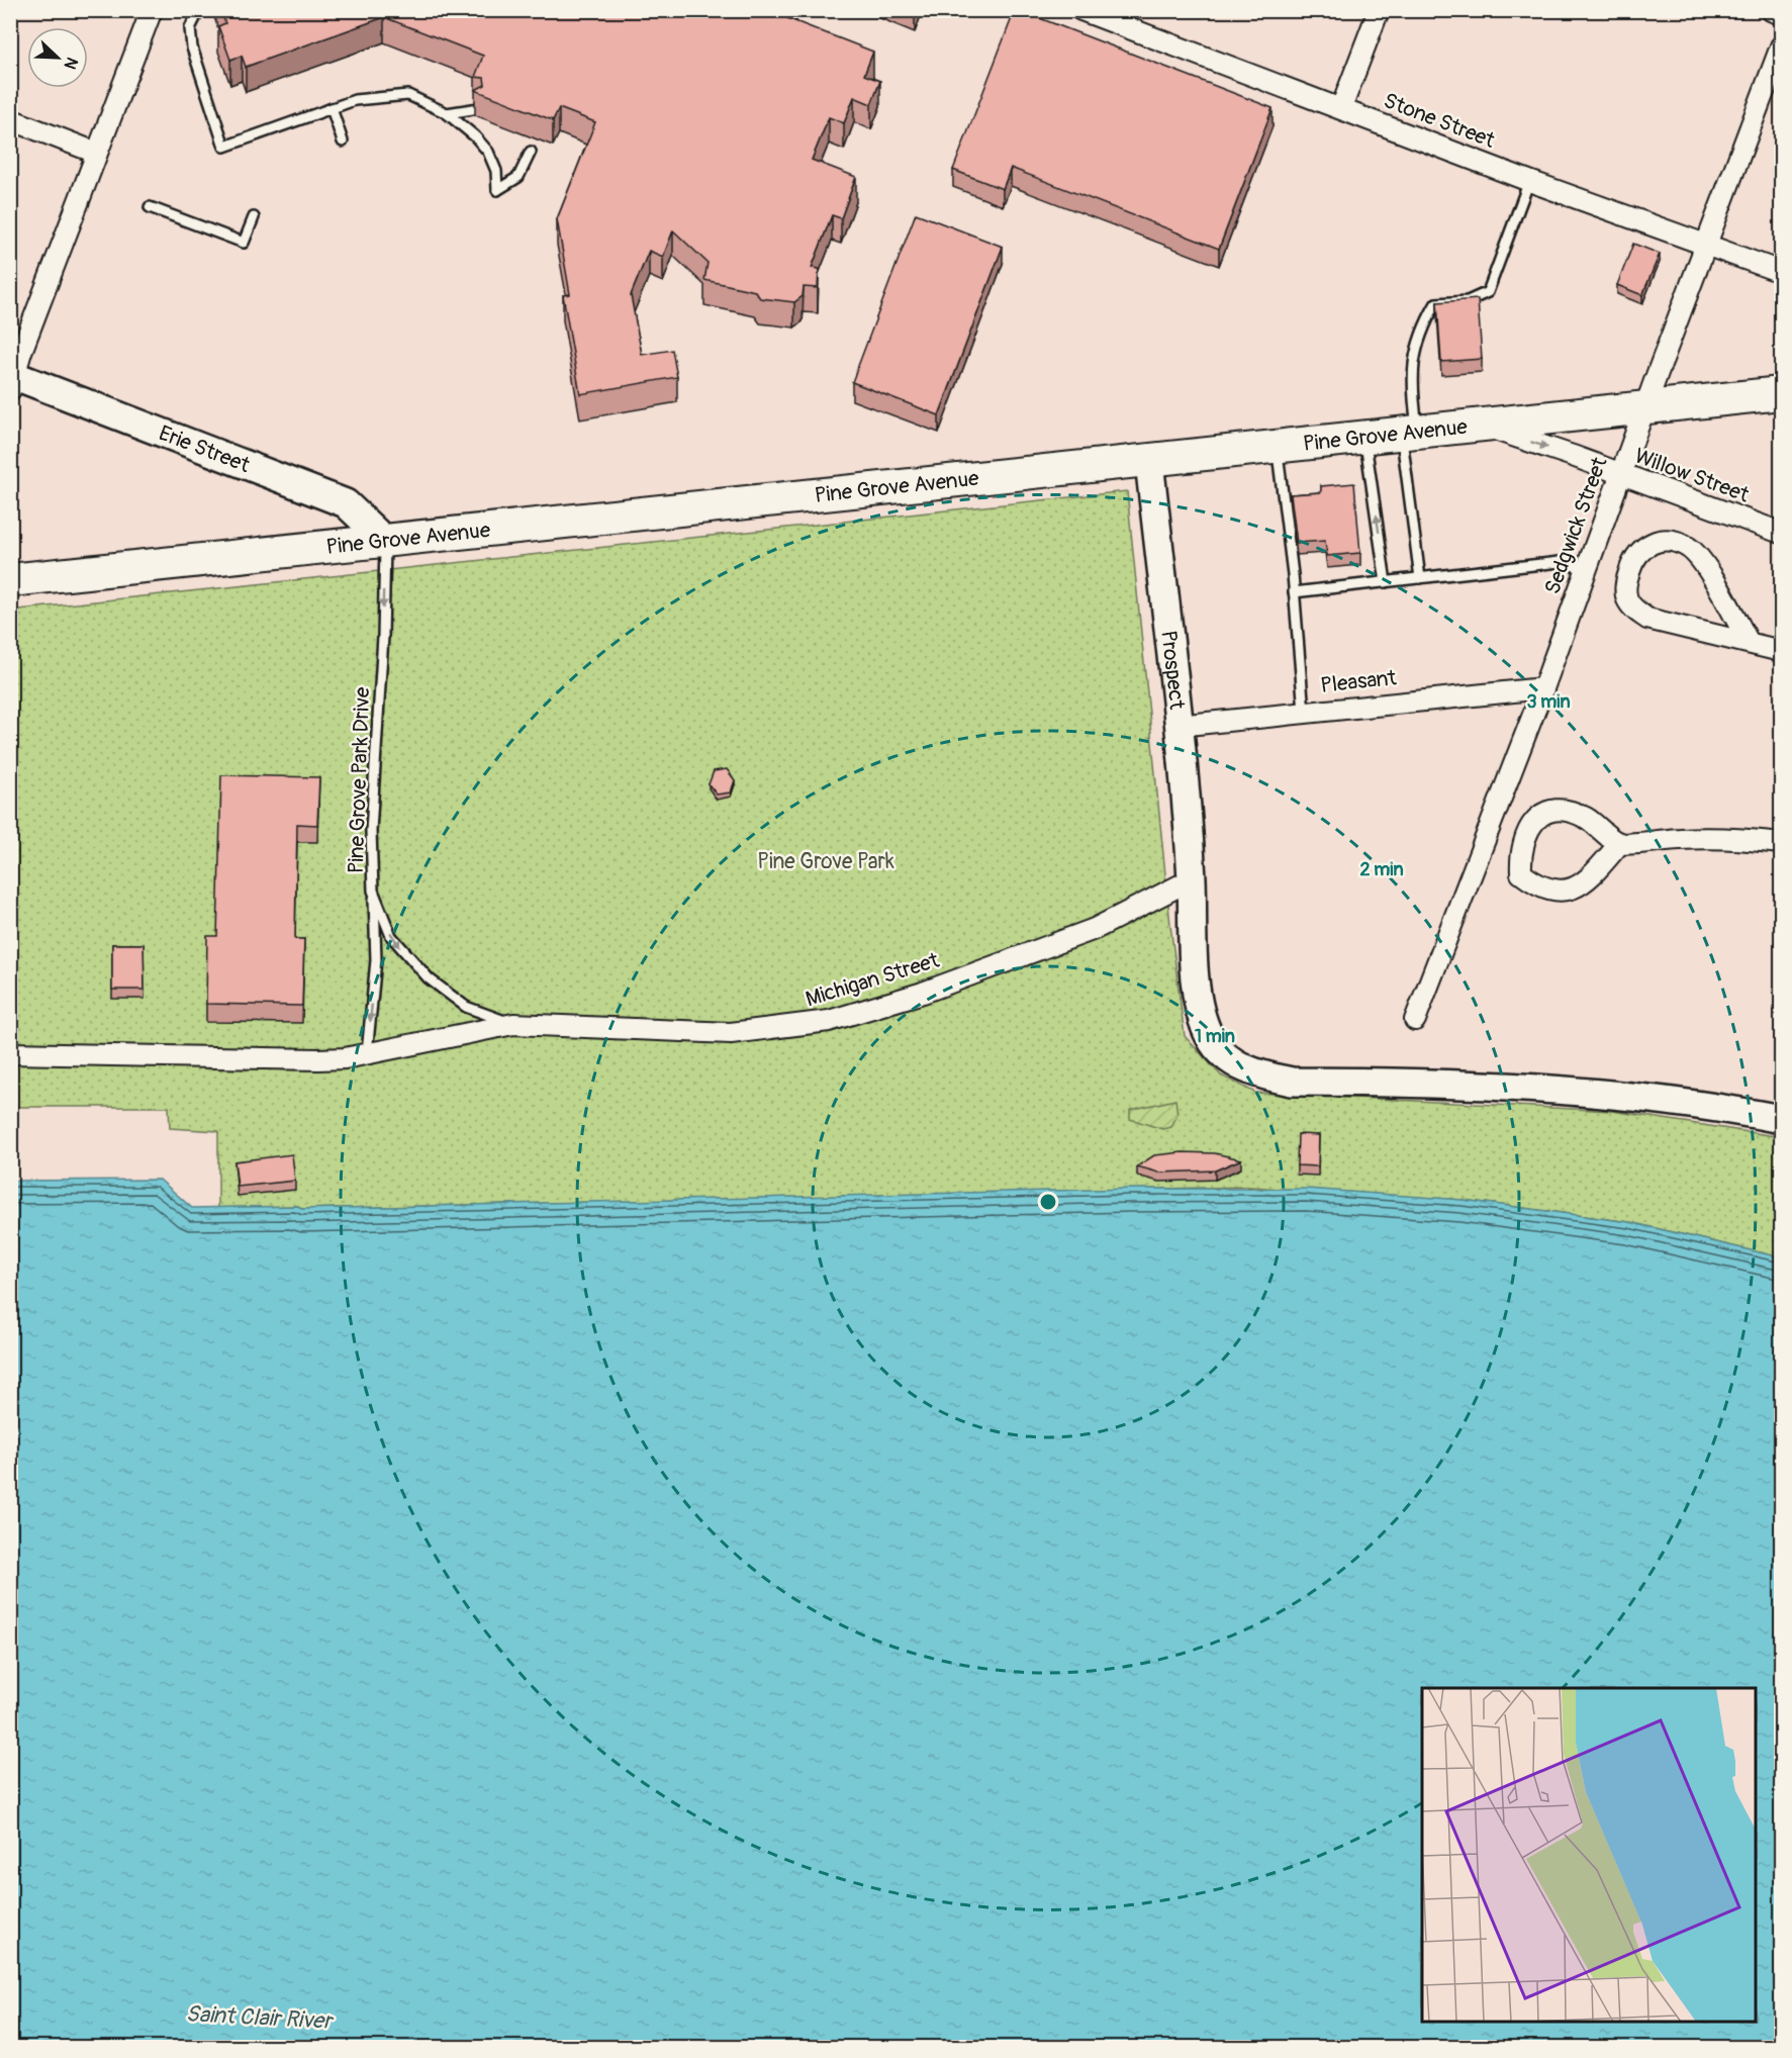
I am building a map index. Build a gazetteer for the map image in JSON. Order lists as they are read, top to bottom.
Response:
{
  "streets": {
    "main road": ["Pine Grove Avenue"],
    "street": [
      "Stone Street",
      "Erie Street",
      "Willow Street",
      "Sedgwick Street",
      "Prospect",
      "Pleasant",
      "Michigan Street"
    ],
    "lane": ["Pine Grove Park Drive"]
  },
  "crossings": [
    ["Stone Street", "Sedgwick Street"],
    ["Pine Grove Avenue", "Erie Street"],
    ["Pine Grove Avenue", "Willow Street"],
    ["Pine Grove Avenue", "Sedgwick Street"],
    ["Pine Grove Avenue", "Prospect"],
    ["Pine Grove Avenue", "Pine Grove Park Drive"],
    ["Erie Street", "Pine Grove Park Drive"],
    ["Willow Street", "Sedgwick Street"],
    ["Sedgwick Street", "Pleasant"],
    ["Prospect", "Pleasant"],
    ["Prospect", "Michigan Street"],
    ["Pine Grove Park Drive", "Michigan Street"]
  ],
  "one_way": ["Willow Street", "Pine Grove Park Drive"],
  "water": ["Saint Clair River"],
  "parks": ["Pine Grove Park"],
  "north": "bottom right",
  "rings": ["3 min", "2 min", "1 min"]
}
